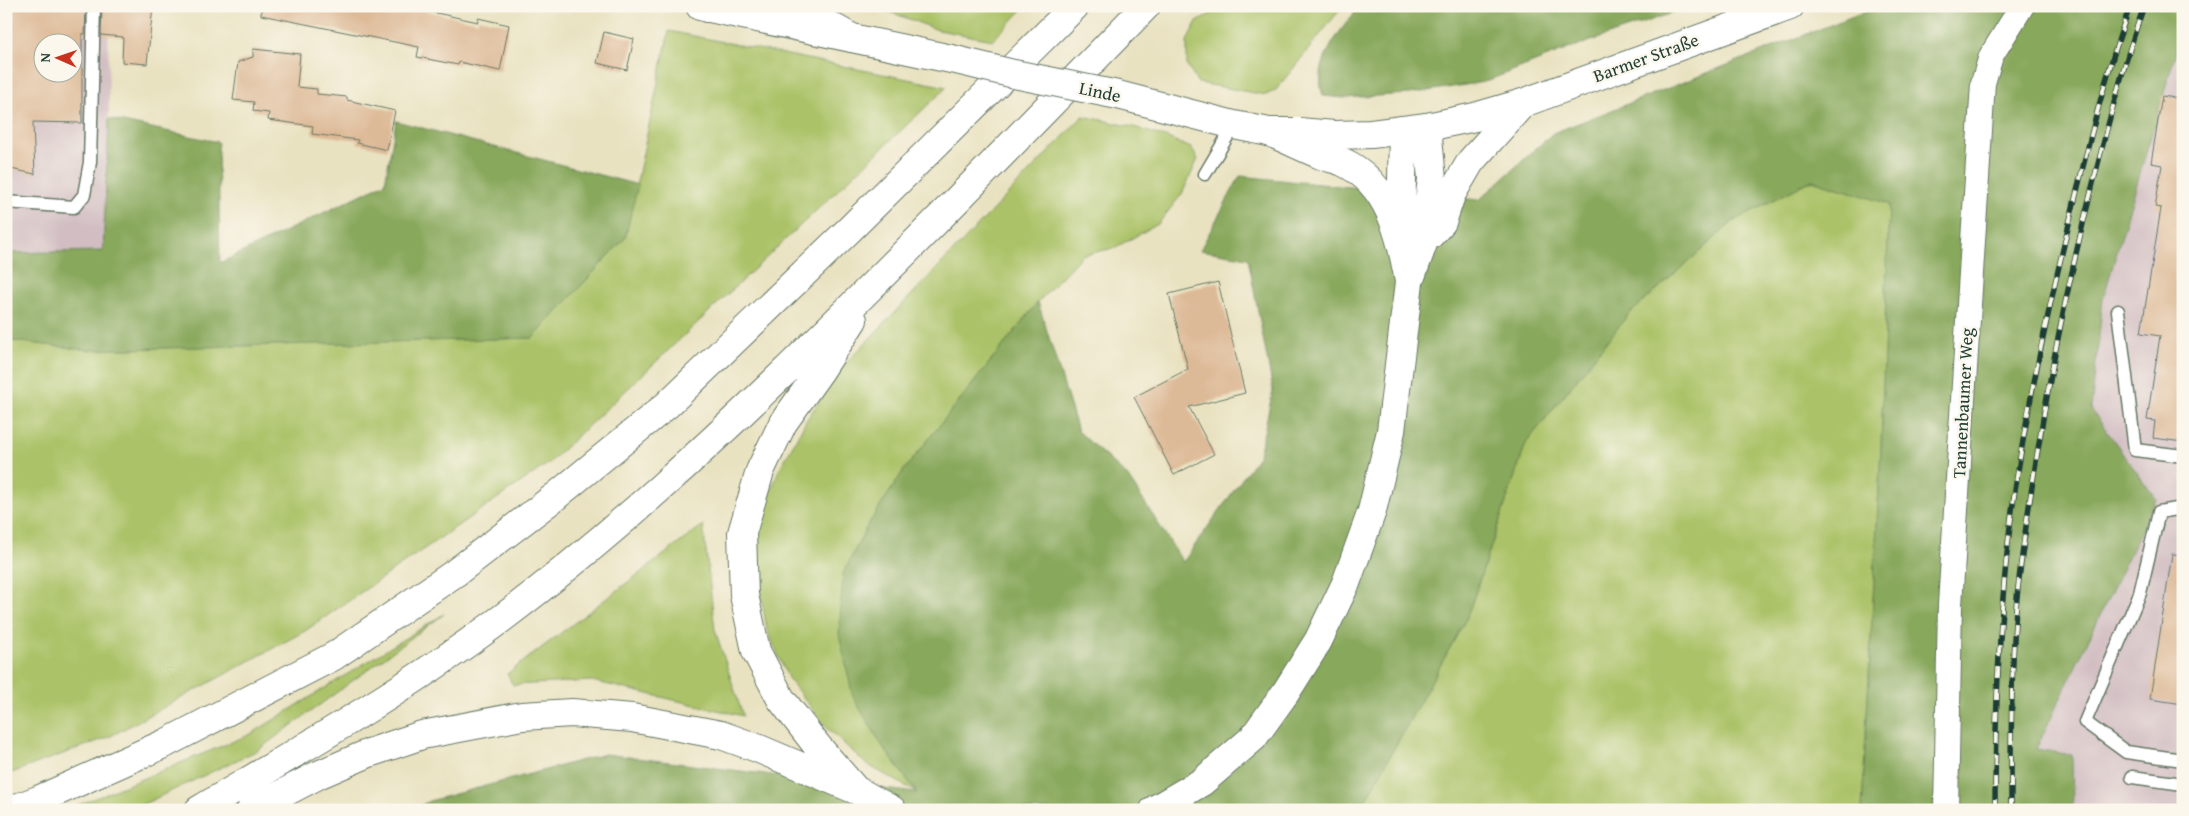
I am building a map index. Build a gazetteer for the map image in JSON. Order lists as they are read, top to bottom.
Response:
{
  "streets": {
    "main road": ["Barmer Straße", "Linde"],
    "street": ["Tannenbaumer Weg"]
  },
  "crossings": [
    ["Barmer Straße", "Linde"]
  ],
  "north": "left"
}
